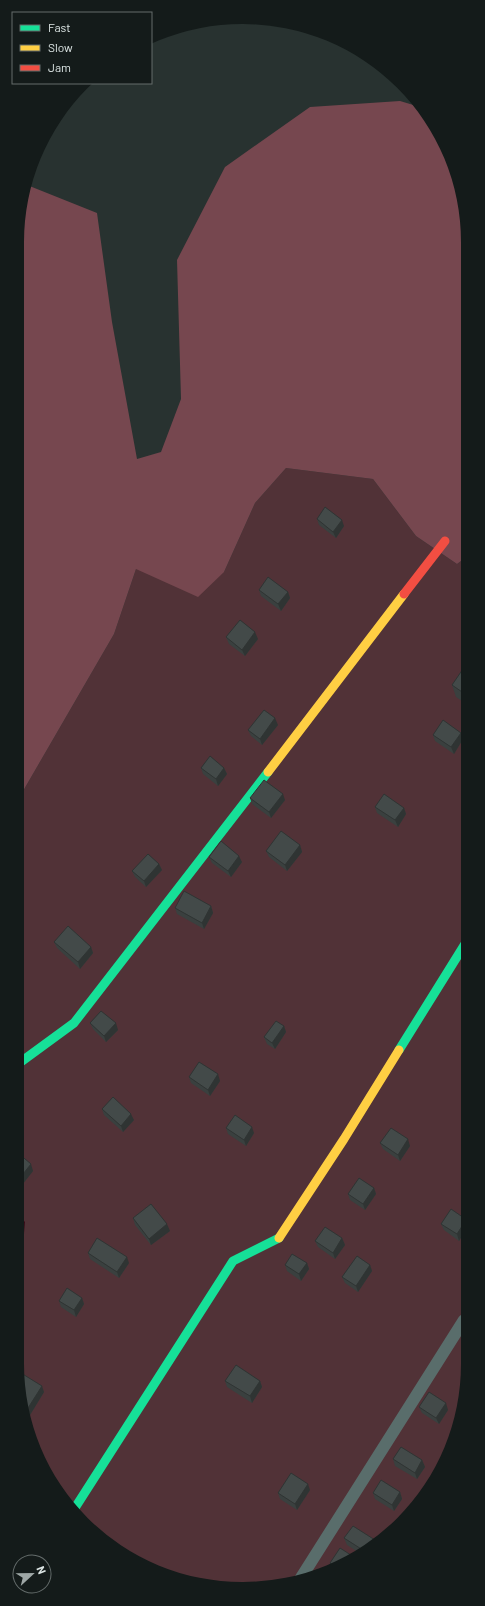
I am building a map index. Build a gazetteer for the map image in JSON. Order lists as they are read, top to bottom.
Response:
{
  "legend": ["Fast", "Slow", "Jam"],
  "north": "right"
}
